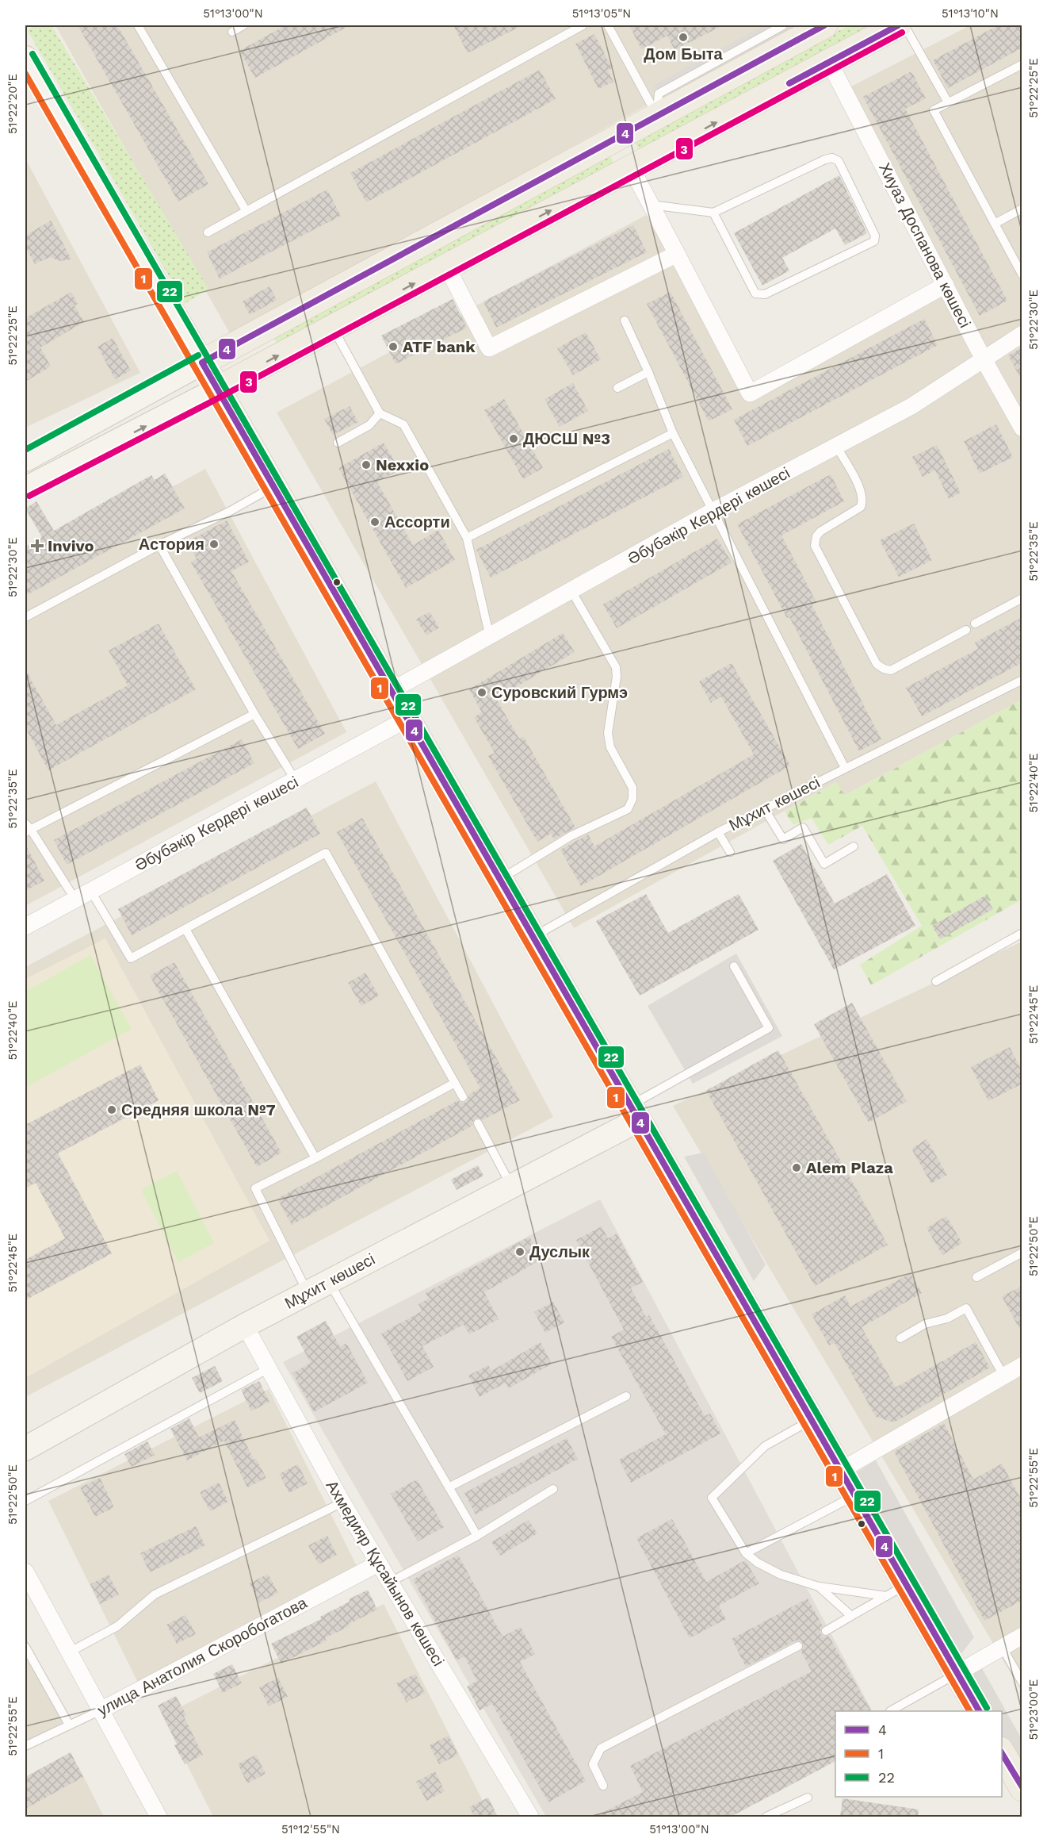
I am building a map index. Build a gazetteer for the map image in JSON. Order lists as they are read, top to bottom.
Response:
{
  "streets": {
    "street": [
      "Хиуаз Доспанова көшесі",
      "Әбубәкір Кердері көшесі",
      "Мұхит көшесі",
      "Ахмедияр Құсайынов көшесі",
      "улица Анатолия Скоробогатова"
    ]
  },
  "crossings": [
    ["Хиуаз Доспанова көшесі", "Әбубәкір Кердері көшесі"],
    ["Мұхит көшесі", "Ахмедияр Құсайынов көшесі"],
    ["Ахмедияр Құсайынов көшесі", "улица Анатолия Скоробогатова"]
  ],
  "places": {
    "other": [
      "Дом Быта",
      "ATF bank",
      "ДЮСШ №3",
      "Nexxio",
      "Ассорти",
      "Астория",
      "Суровский Гурмэ",
      "Средняя школа №7",
      "Alem Plaza",
      "Дуслык"
    ],
    "health": ["Invivo"]
  },
  "lines": [
    "transit line 4",
    "transit line 3",
    "transit line 22",
    "transit line 1"
  ],
  "legend": ["4", "1", "22"],
  "coordinates": [
    "51°13'00\"N",
    "51°13'05\"N",
    "51°13'10\"N",
    "51°22'25\"E",
    "51°22'20\"E",
    "51°22'30\"E",
    "51°22'35\"E",
    "51°22'40\"E",
    "51°22'45\"E",
    "51°22'50\"E",
    "51°22'55\"E",
    "51°23'00\"E",
    "51°12'55\"N"
  ]
}
